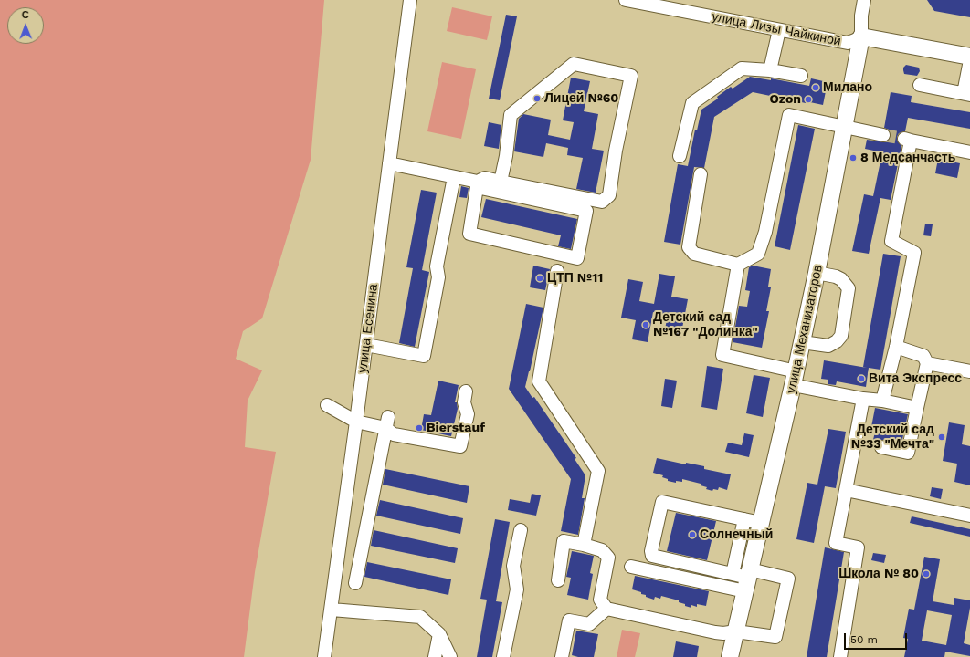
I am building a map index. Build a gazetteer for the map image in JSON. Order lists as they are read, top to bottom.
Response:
{
  "streets": {
    "main road": ["улица Лизы Чайкиной", "улица Механизаторов"],
    "street": ["улица Есенина"]
  },
  "crossings": [
    ["улица Лизы Чайкиной", "улица Механизаторов"]
  ],
  "places": [
    "Милано",
    "Лицей №60",
    "Ozon",
    "8 Медсанчасть",
    "ЦТП №11",
    "Детский сад №167 \"Долинка\"",
    "Вита Экспресс",
    "Bierstauf",
    "Детский сад №33 \"Мечта\"",
    "Солнечный",
    "Школа № 80"
  ],
  "scale_bar": "50 m",
  "north": "top"
}
